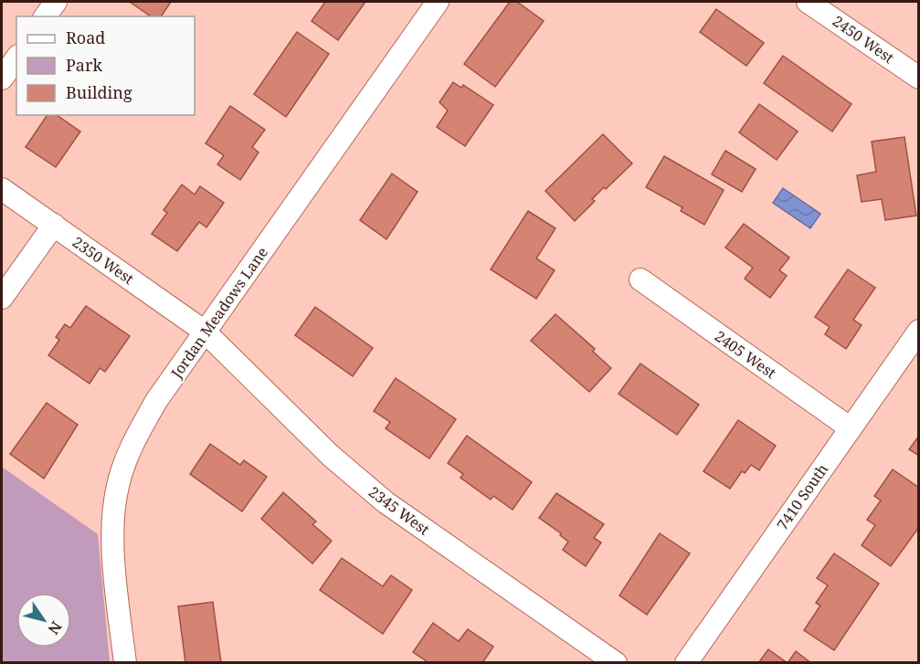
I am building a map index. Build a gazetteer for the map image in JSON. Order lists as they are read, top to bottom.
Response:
{
  "streets": {
    "street": [
      "2450 West",
      "2350 West",
      "Jordan Meadows Lane",
      "2405 West",
      "7410 South",
      "2345 West"
    ]
  },
  "crossings": [
    ["2350 West", "Jordan Meadows Lane"],
    ["2350 West", "2345 West"],
    ["Jordan Meadows Lane", "2345 West"],
    ["2405 West", "7410 South"]
  ],
  "legend": ["Road", "Park", "Building"],
  "north": "bottom right"
}
